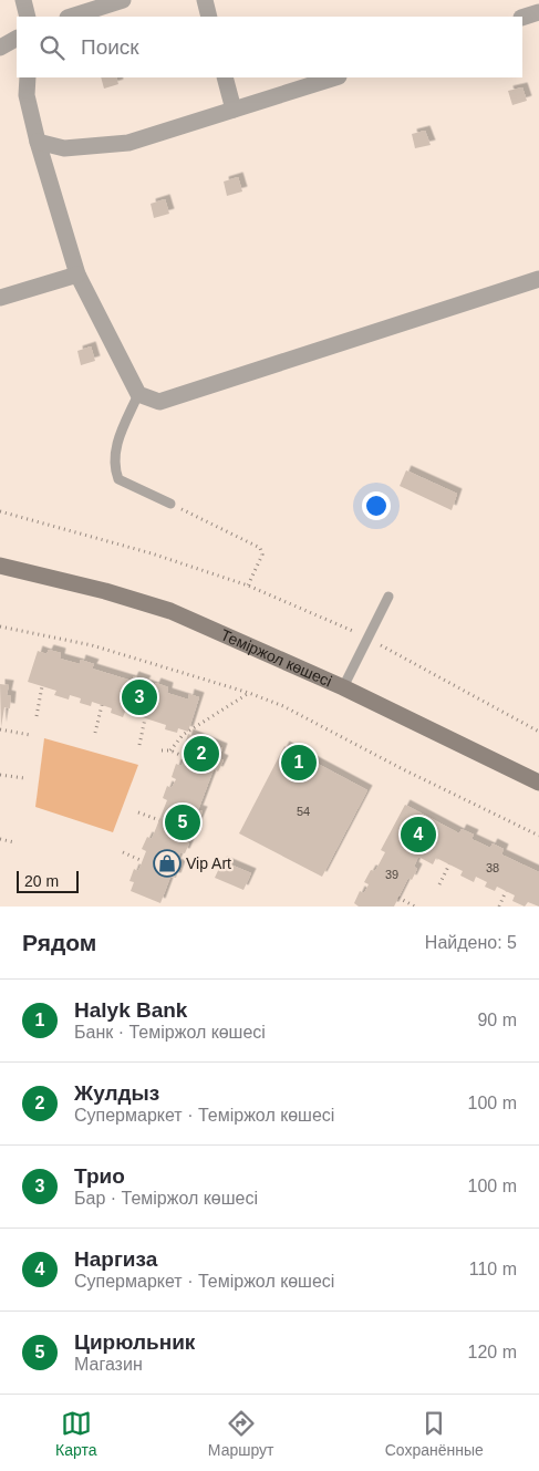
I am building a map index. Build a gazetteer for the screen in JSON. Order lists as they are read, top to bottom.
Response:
{
  "streets": {
    "street": ["Теміржол көшесі"]
  },
  "places": {
    "shop": ["Vip Art"]
  },
  "house_numbers": ["54", "38", "39"],
  "scale_bar": "20 m",
  "page": {
    "search": "Поиск",
    "pins": [
      "3",
      "2",
      "1",
      "5",
      "4"
    ],
    "scale": "20 m",
    "heading": ["Рядом", "Найдено: 5"],
    "list": [
      {
        "mark": "1",
        "name": "Halyk Bank",
        "note": "Банк · Теміржол көшесі",
        "value": "90 m"
      },
      {
        "mark": "2",
        "name": "Жулдыз",
        "note": "Супермаркет · Теміржол көшесі",
        "value": "100 m"
      },
      {
        "mark": "3",
        "name": "Трио",
        "note": "Бар · Теміржол көшесі",
        "value": "100 m"
      },
      {
        "mark": "4",
        "name": "Наргиза",
        "note": "Супермаркет · Теміржол көшесі",
        "value": "110 m"
      },
      {
        "mark": "5",
        "name": "Цирюльник",
        "note": "Магазин",
        "value": "120 m"
      }
    ],
    "nav": ["Карта", "Маршрут", "Сохранённые"]
  }
}
